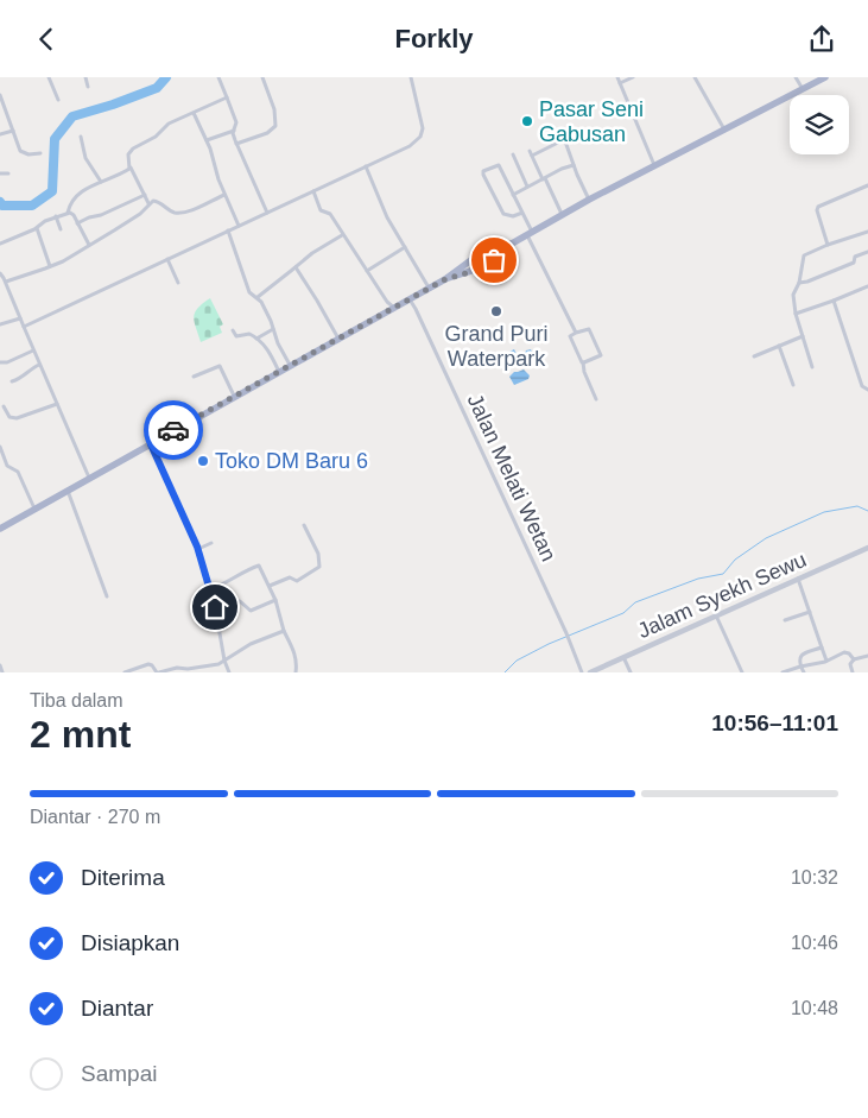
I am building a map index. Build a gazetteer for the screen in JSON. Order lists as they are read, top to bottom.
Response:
{
  "streets": {
    "street": ["Jalan Melati Wetan", "Jalam Syekh Sewu"]
  },
  "places": ["Pasar Seni Gabusan", "Grand Puri Waterpark", "Toko DM Baru 6"],
  "page": {
    "header": "Forkly",
    "heading": ["2 mnt", "Tiba dalam", "10:56–11:01"],
    "bar": "Diantar · 270 m",
    "list": [
      ["Diterima", "10:32"],
      ["Disiapkan", "10:46"],
      ["Diantar", "10:48"],
      "Sampai"
    ]
  }
}
